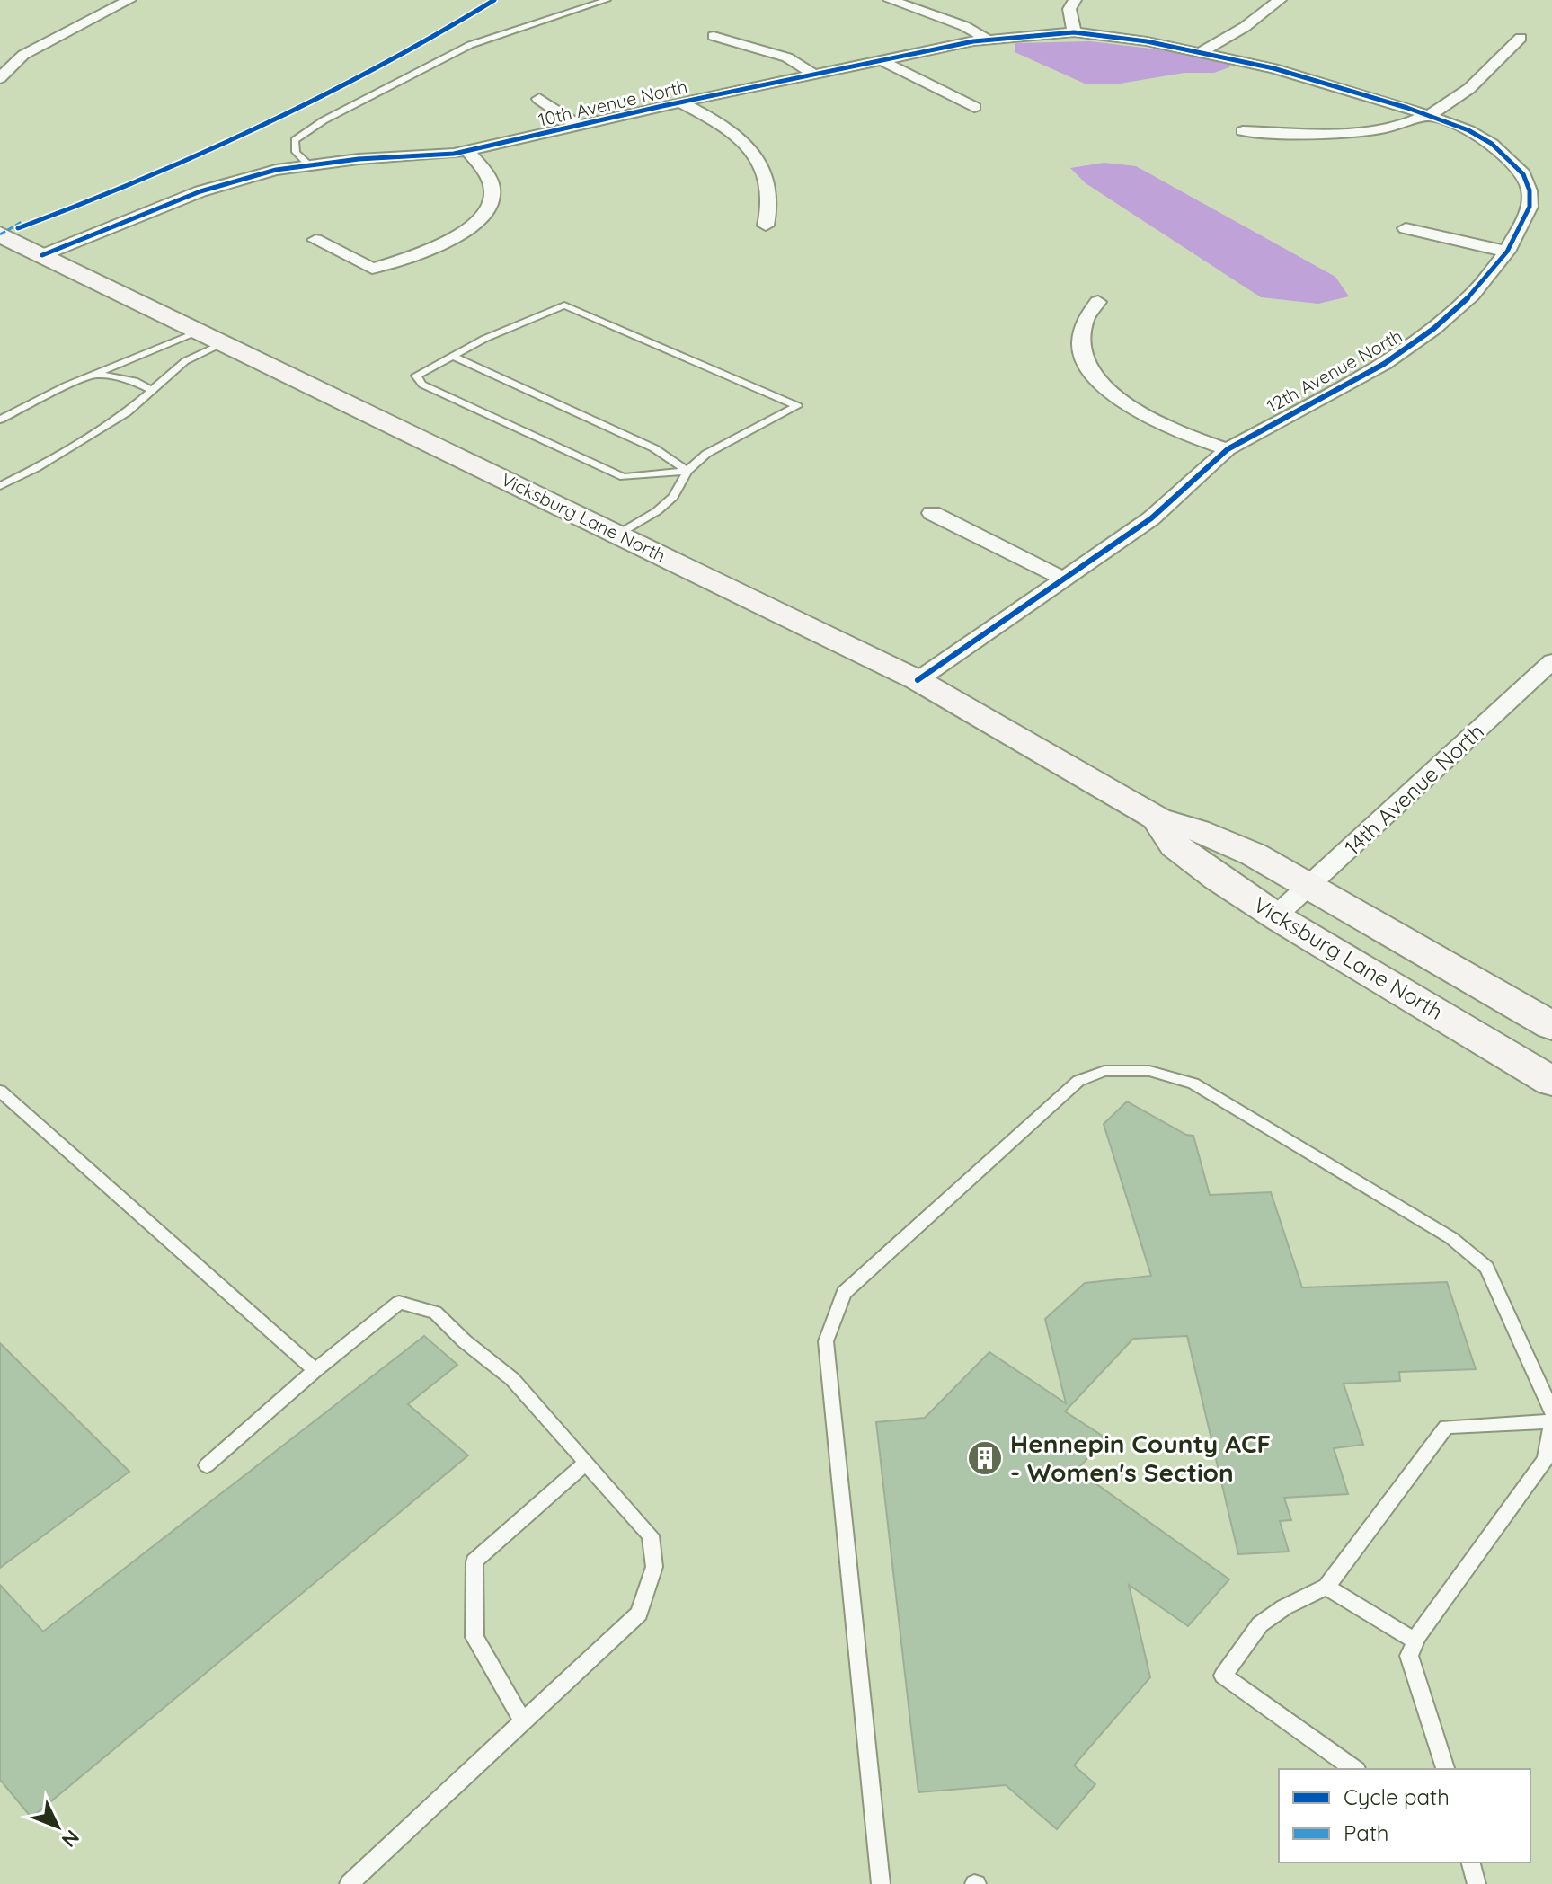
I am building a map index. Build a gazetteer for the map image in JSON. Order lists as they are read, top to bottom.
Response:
{
  "streets": {
    "main road": ["Vicksburg Lane North"],
    "street": ["10th Avenue North", "12th Avenue North", "14th Avenue North"]
  },
  "crossings": [
    ["10th Avenue North", "12th Avenue North"],
    ["10th Avenue North", "Vicksburg Lane North"],
    ["12th Avenue North", "Vicksburg Lane North"],
    ["Vicksburg Lane North", "14th Avenue North"]
  ],
  "places": {
    "building": ["Hennepin County ACF - Women's Section"]
  },
  "legend": ["Cycle path", "Path"],
  "north": "bottom right"
}
